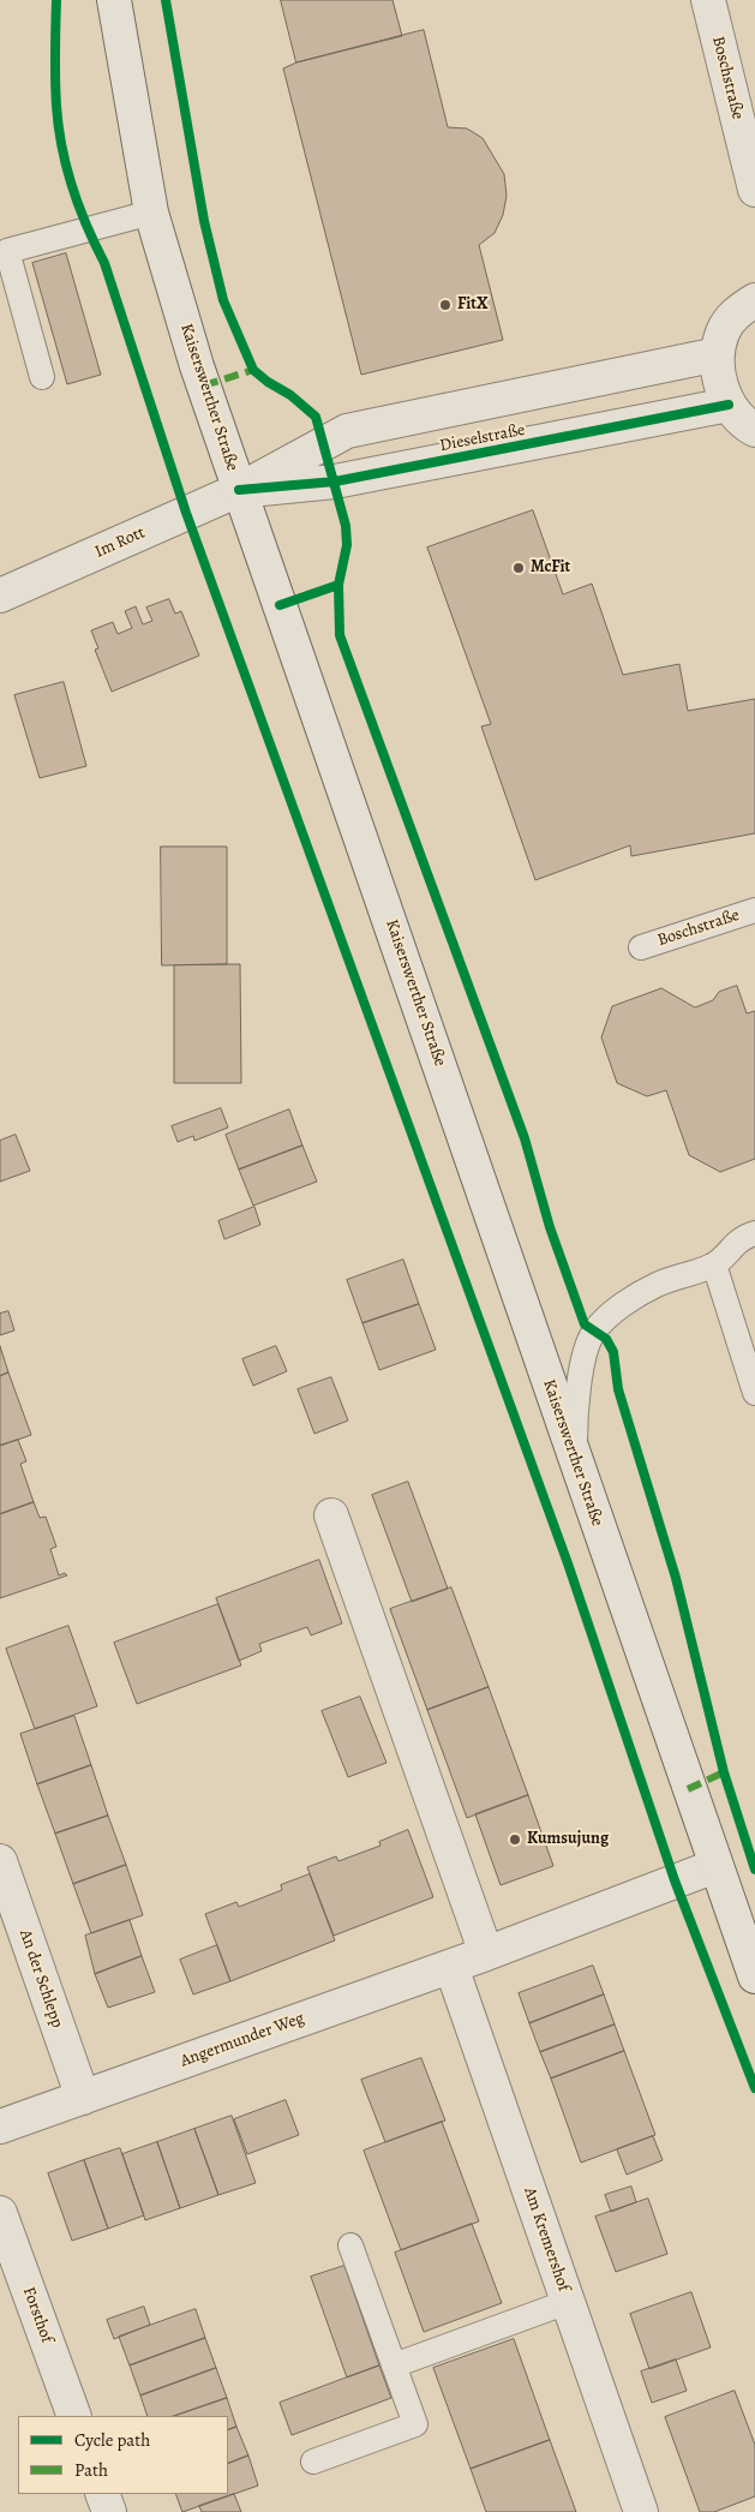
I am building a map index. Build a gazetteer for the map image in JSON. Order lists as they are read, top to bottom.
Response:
{
  "streets": {
    "street": [
      "Boschstraße",
      "Kaiserswerther Straße",
      "Dieselstraße",
      "Im Rott",
      "An der Schlepp",
      "Angermunder Weg",
      "Am Kremershof",
      "Forsthof"
    ]
  },
  "crossings": [
    ["Kaiserswerther Straße", "Dieselstraße"],
    ["Kaiserswerther Straße", "Im Rott"],
    ["Kaiserswerther Straße", "Angermunder Weg"],
    ["Dieselstraße", "Im Rott"],
    ["An der Schlepp", "Angermunder Weg"],
    ["Angermunder Weg", "Am Kremershof"]
  ],
  "places": ["FitX", "McFit", "Kumsujung"],
  "legend": ["Cycle path", "Path"]
}
